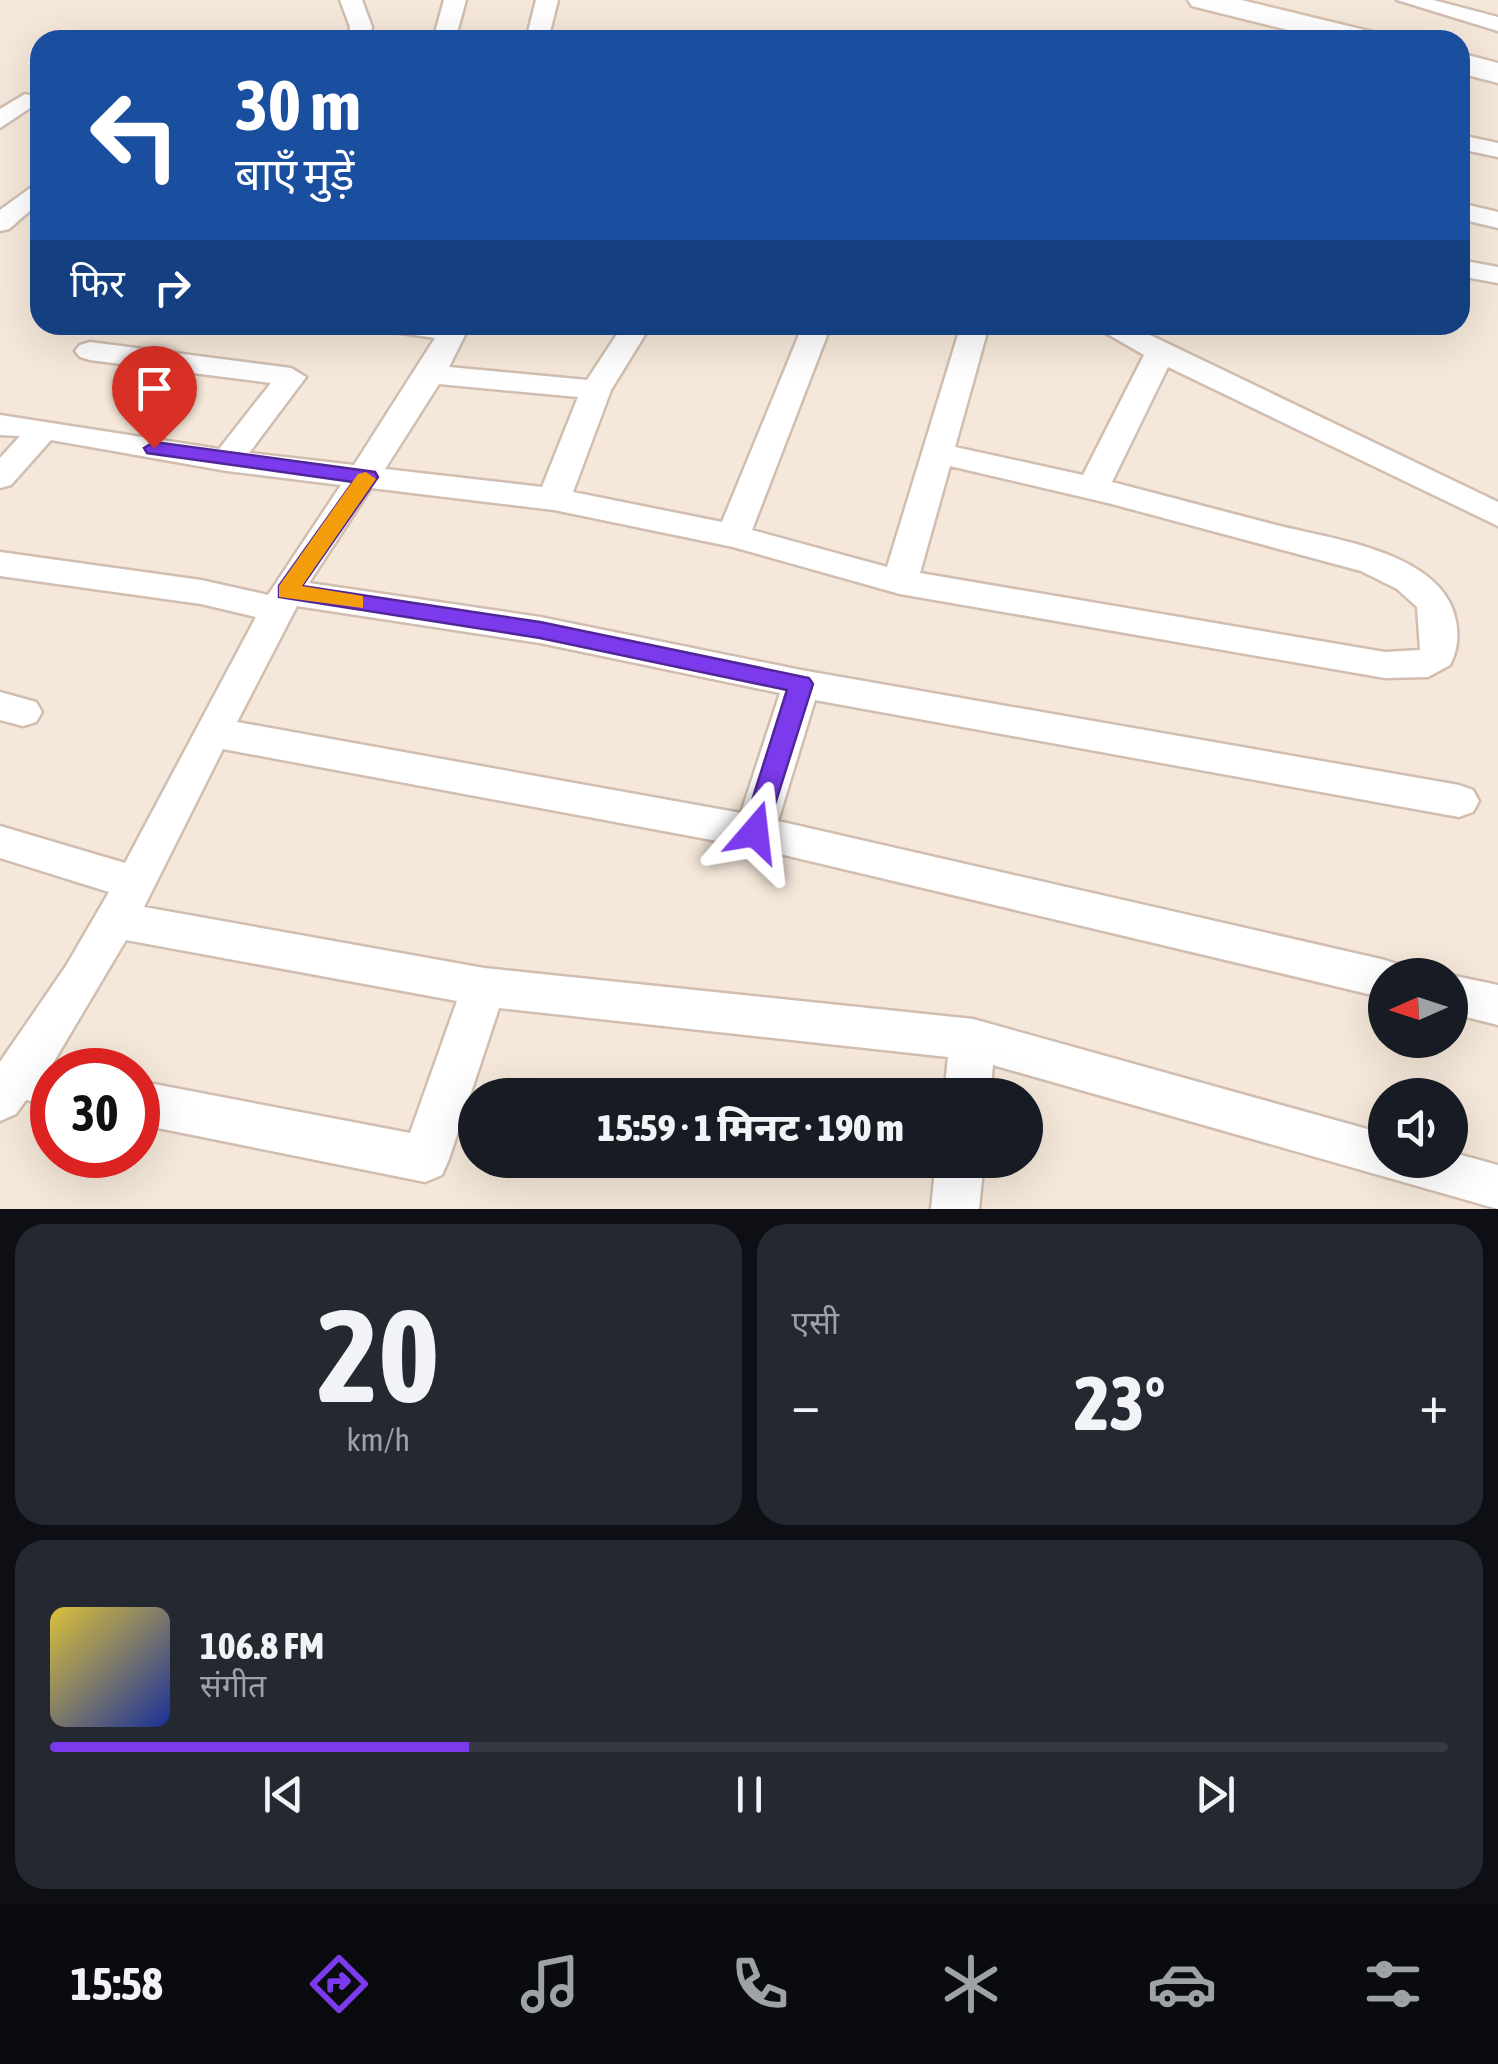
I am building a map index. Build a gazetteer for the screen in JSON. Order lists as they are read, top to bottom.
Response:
{
  "north": "left",
  "page": {
    "turn": ["30 m", "बाएँ मुड़ें"],
    "then": "फिर",
    "limit": "30",
    "trip": "15:59 · 1 मिनट · 190 m",
    "tile": [
      ["20", "km/h"],
      "एसी"
    ],
    "heat": ["−", "23°", "+"],
    "song": ["106.8 FM", "संगीत"],
    "tabs": "15:58"
  }
}
